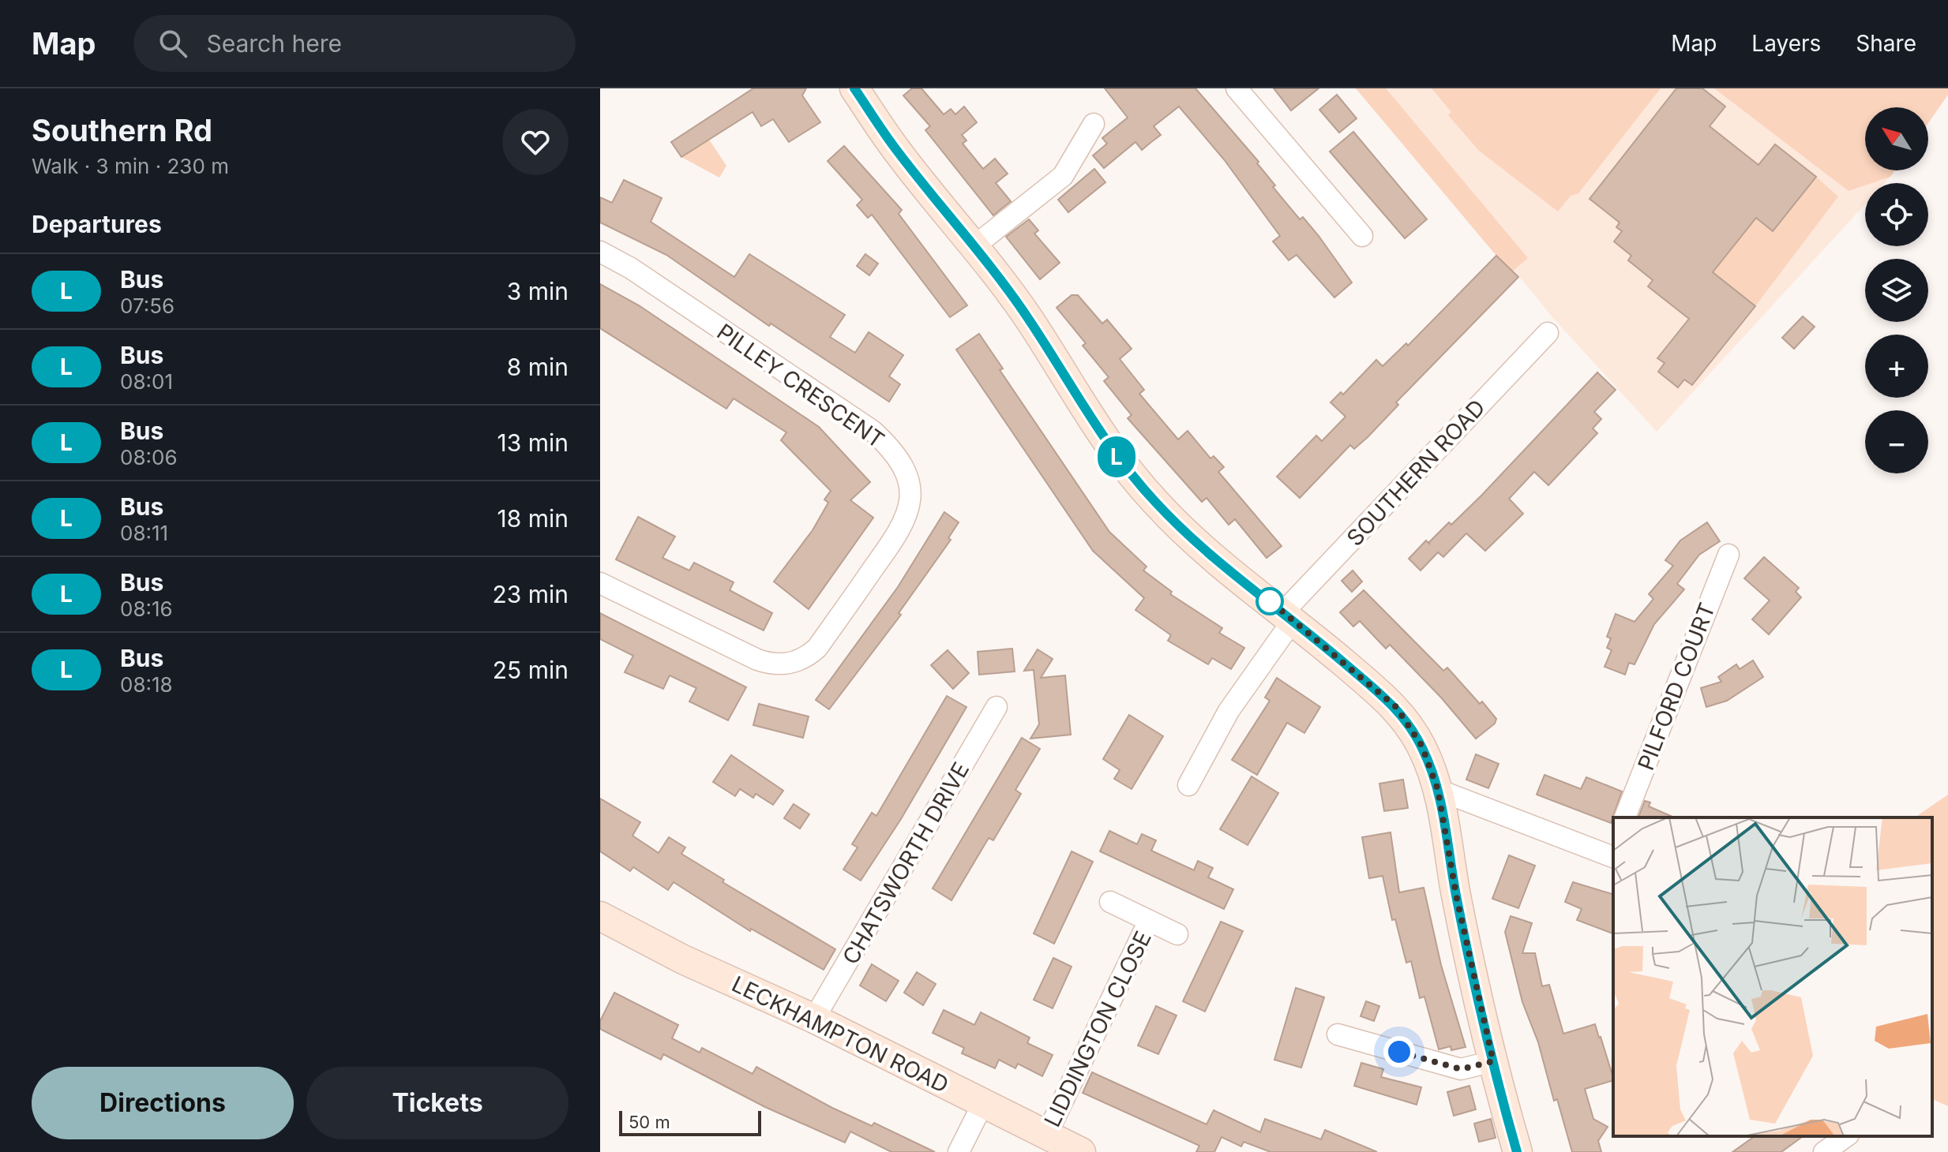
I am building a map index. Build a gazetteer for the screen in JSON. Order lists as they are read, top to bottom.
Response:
{
  "streets": {
    "street": [
      "PILLEY CRESCENT",
      "SOUTHERN ROAD",
      "PILFORD COURT",
      "CHATSWORTH DRIVE",
      "LIDDINGTON CLOSE",
      "LECKHAMPTON ROAD"
    ]
  },
  "crossings": [
    ["CHATSWORTH DRIVE", "LECKHAMPTON ROAD"],
    ["LIDDINGTON CLOSE", "LECKHAMPTON ROAD"]
  ],
  "lines": ["bus line L"],
  "scale_bar": "50 m",
  "north": "top left",
  "page": {
    "header": "Map",
    "search": "Search here",
    "nav": ["Map", "Layers", "Share"],
    "heading": [
      ["Southern Rd", "Walk · 3 min · 230 m"],
      "Departures"
    ],
    "on_map": "L",
    "map_buttons": ["+", "−"],
    "list": [
      {
        "mark": "L",
        "name": "Bus",
        "note": "07:56",
        "value": "3 min"
      },
      {
        "mark": "L",
        "name": "Bus",
        "note": "08:01",
        "value": "8 min"
      },
      {
        "mark": "L",
        "name": "Bus",
        "note": "08:06",
        "value": "13 min"
      },
      {
        "mark": "L",
        "name": "Bus",
        "note": "08:11",
        "value": "18 min"
      },
      {
        "mark": "L",
        "name": "Bus",
        "note": "08:16",
        "value": "23 min"
      },
      {
        "mark": "L",
        "name": "Bus",
        "note": "08:18",
        "value": "25 min"
      }
    ],
    "buttons": ["Directions", "Tickets"],
    "scale": "50 m"
  }
}
